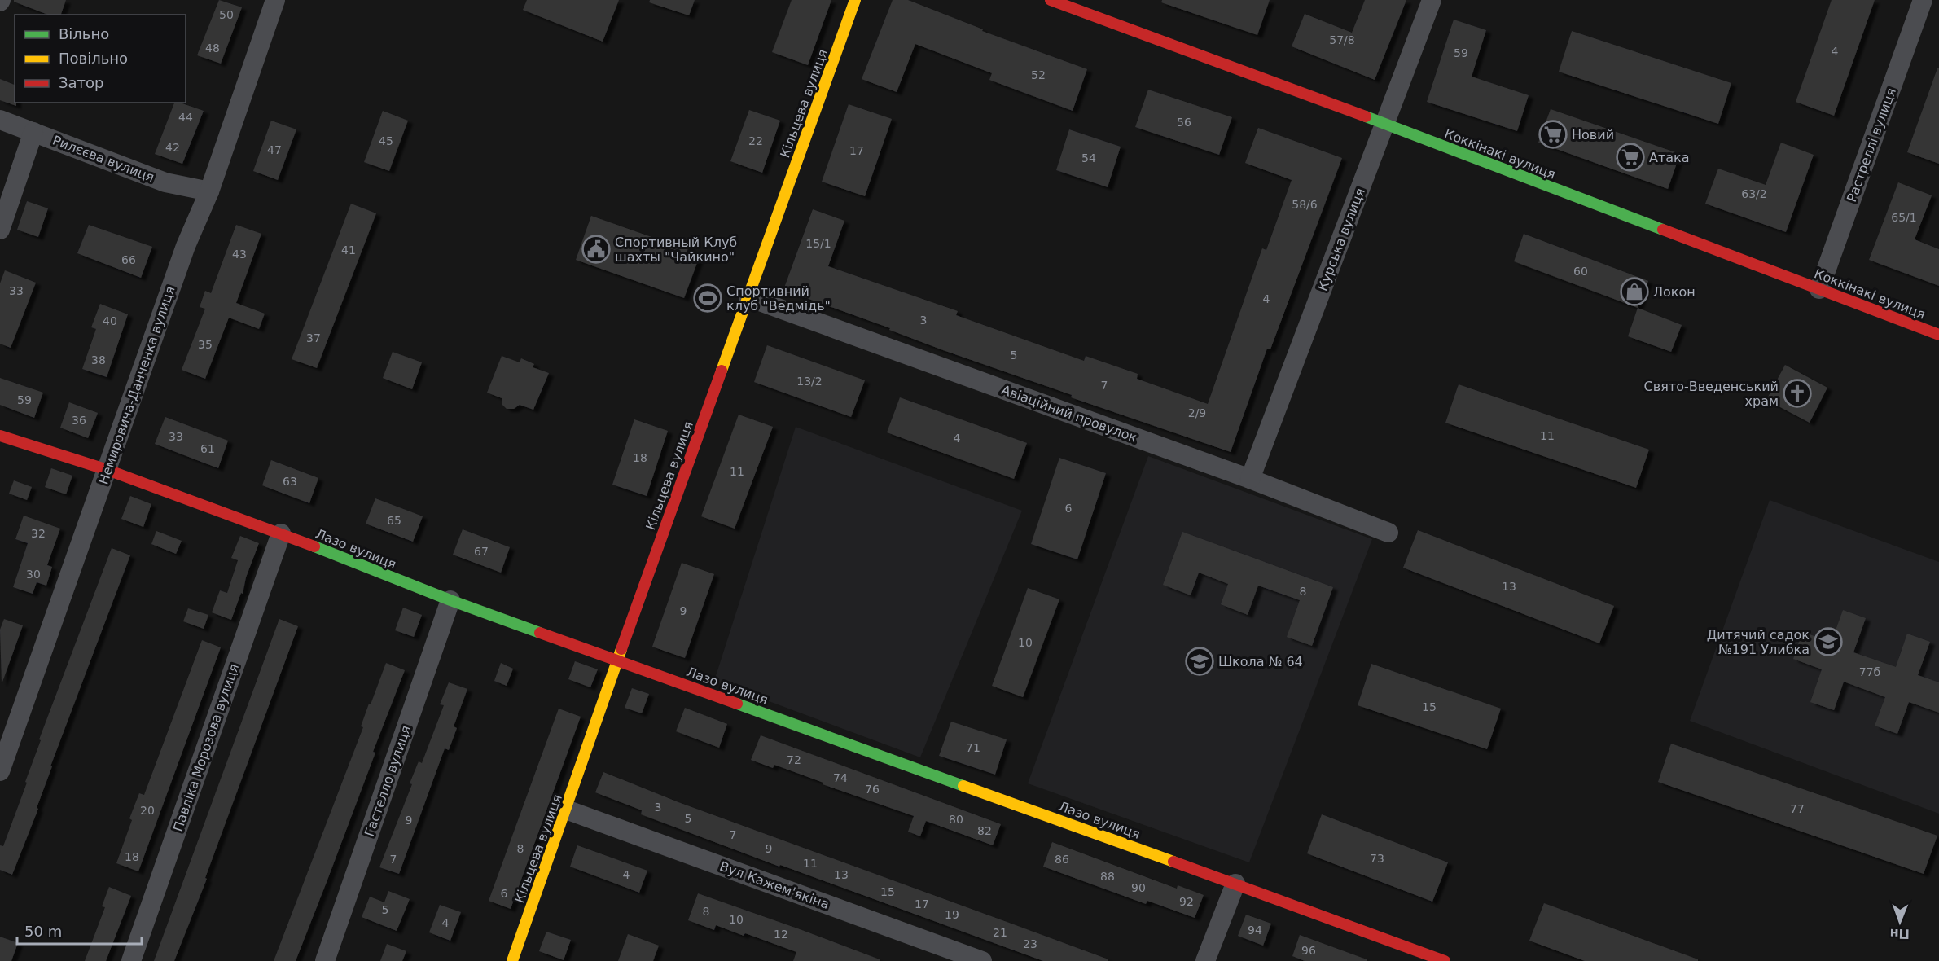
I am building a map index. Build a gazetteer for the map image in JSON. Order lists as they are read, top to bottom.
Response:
{
  "streets": {
    "street": [
      "Кільцева вулиця",
      "Растреллі вулиця",
      "Коккінакі вулиця",
      "Рилєєва вулиця",
      "Курська вулиця",
      "Немировича-Данченка вулиця",
      "Авіаційний провулок",
      "Лазо вулиця",
      "Павліка Морозова вулиця",
      "Гастелло вулиця",
      "Вул Кажем'якіна"
    ]
  },
  "crossings": [
    ["Кільцева вулиця", "Авіаційний провулок"],
    ["Кільцева вулиця", "Лазо вулиця"],
    ["Кільцева вулиця", "Вул Кажем'якіна"],
    ["Растреллі вулиця", "Коккінакі вулиця"],
    ["Коккінакі вулиця", "Курська вулиця"],
    ["Рилєєва вулиця", "Немировича-Данченка вулиця"],
    ["Курська вулиця", "Авіаційний провулок"],
    ["Немировича-Данченка вулиця", "Лазо вулиця"],
    ["Лазо вулиця", "Павліка Морозова вулиця"],
    ["Лазо вулиця", "Гастелло вулиця"]
  ],
  "places": {
    "supermarket": ["Новий", "Атака"],
    "public building": ["Спортивный Клуб шахты \"Чайкино\""],
    "shop": ["Локон"],
    "sports": ["Спортивний клуб \"Ведмідь\""],
    "church": ["Свято-Введенський храм"],
    "school or university": ["Дитячий садок №191 Улибка", "Школа № 64"]
  },
  "house_numbers": [
    "50",
    "57/8",
    "48",
    "4",
    "59",
    "52",
    "44",
    "56",
    "45",
    "22",
    "42",
    "47",
    "17",
    "54",
    "63/2",
    "58/6",
    "65/1",
    "15/1",
    "41",
    "43",
    "66",
    "60",
    "33",
    "4",
    "3",
    "40",
    "37",
    "35",
    "5",
    "38",
    "13/2",
    "7",
    "59",
    "2/9",
    "36",
    "11",
    "33",
    "4",
    "61",
    "18",
    "11",
    "63",
    "6",
    "65",
    "32",
    "67",
    "30",
    "13",
    "8",
    "9",
    "10",
    "77б",
    "15",
    "71",
    "72",
    "74",
    "76",
    "3",
    "77",
    "20",
    "5",
    "80",
    "9",
    "82",
    "7",
    "8",
    "9",
    "18",
    "73",
    "7",
    "86",
    "11",
    "4",
    "13",
    "88",
    "90",
    "15",
    "6",
    "92",
    "17",
    "5",
    "8",
    "19",
    "10",
    "4",
    "94",
    "21",
    "12",
    "23",
    "96"
  ],
  "legend": ["Вільно", "Повільно", "Затор"],
  "scale_bar": "50 m",
  "north": "bottom"
}
